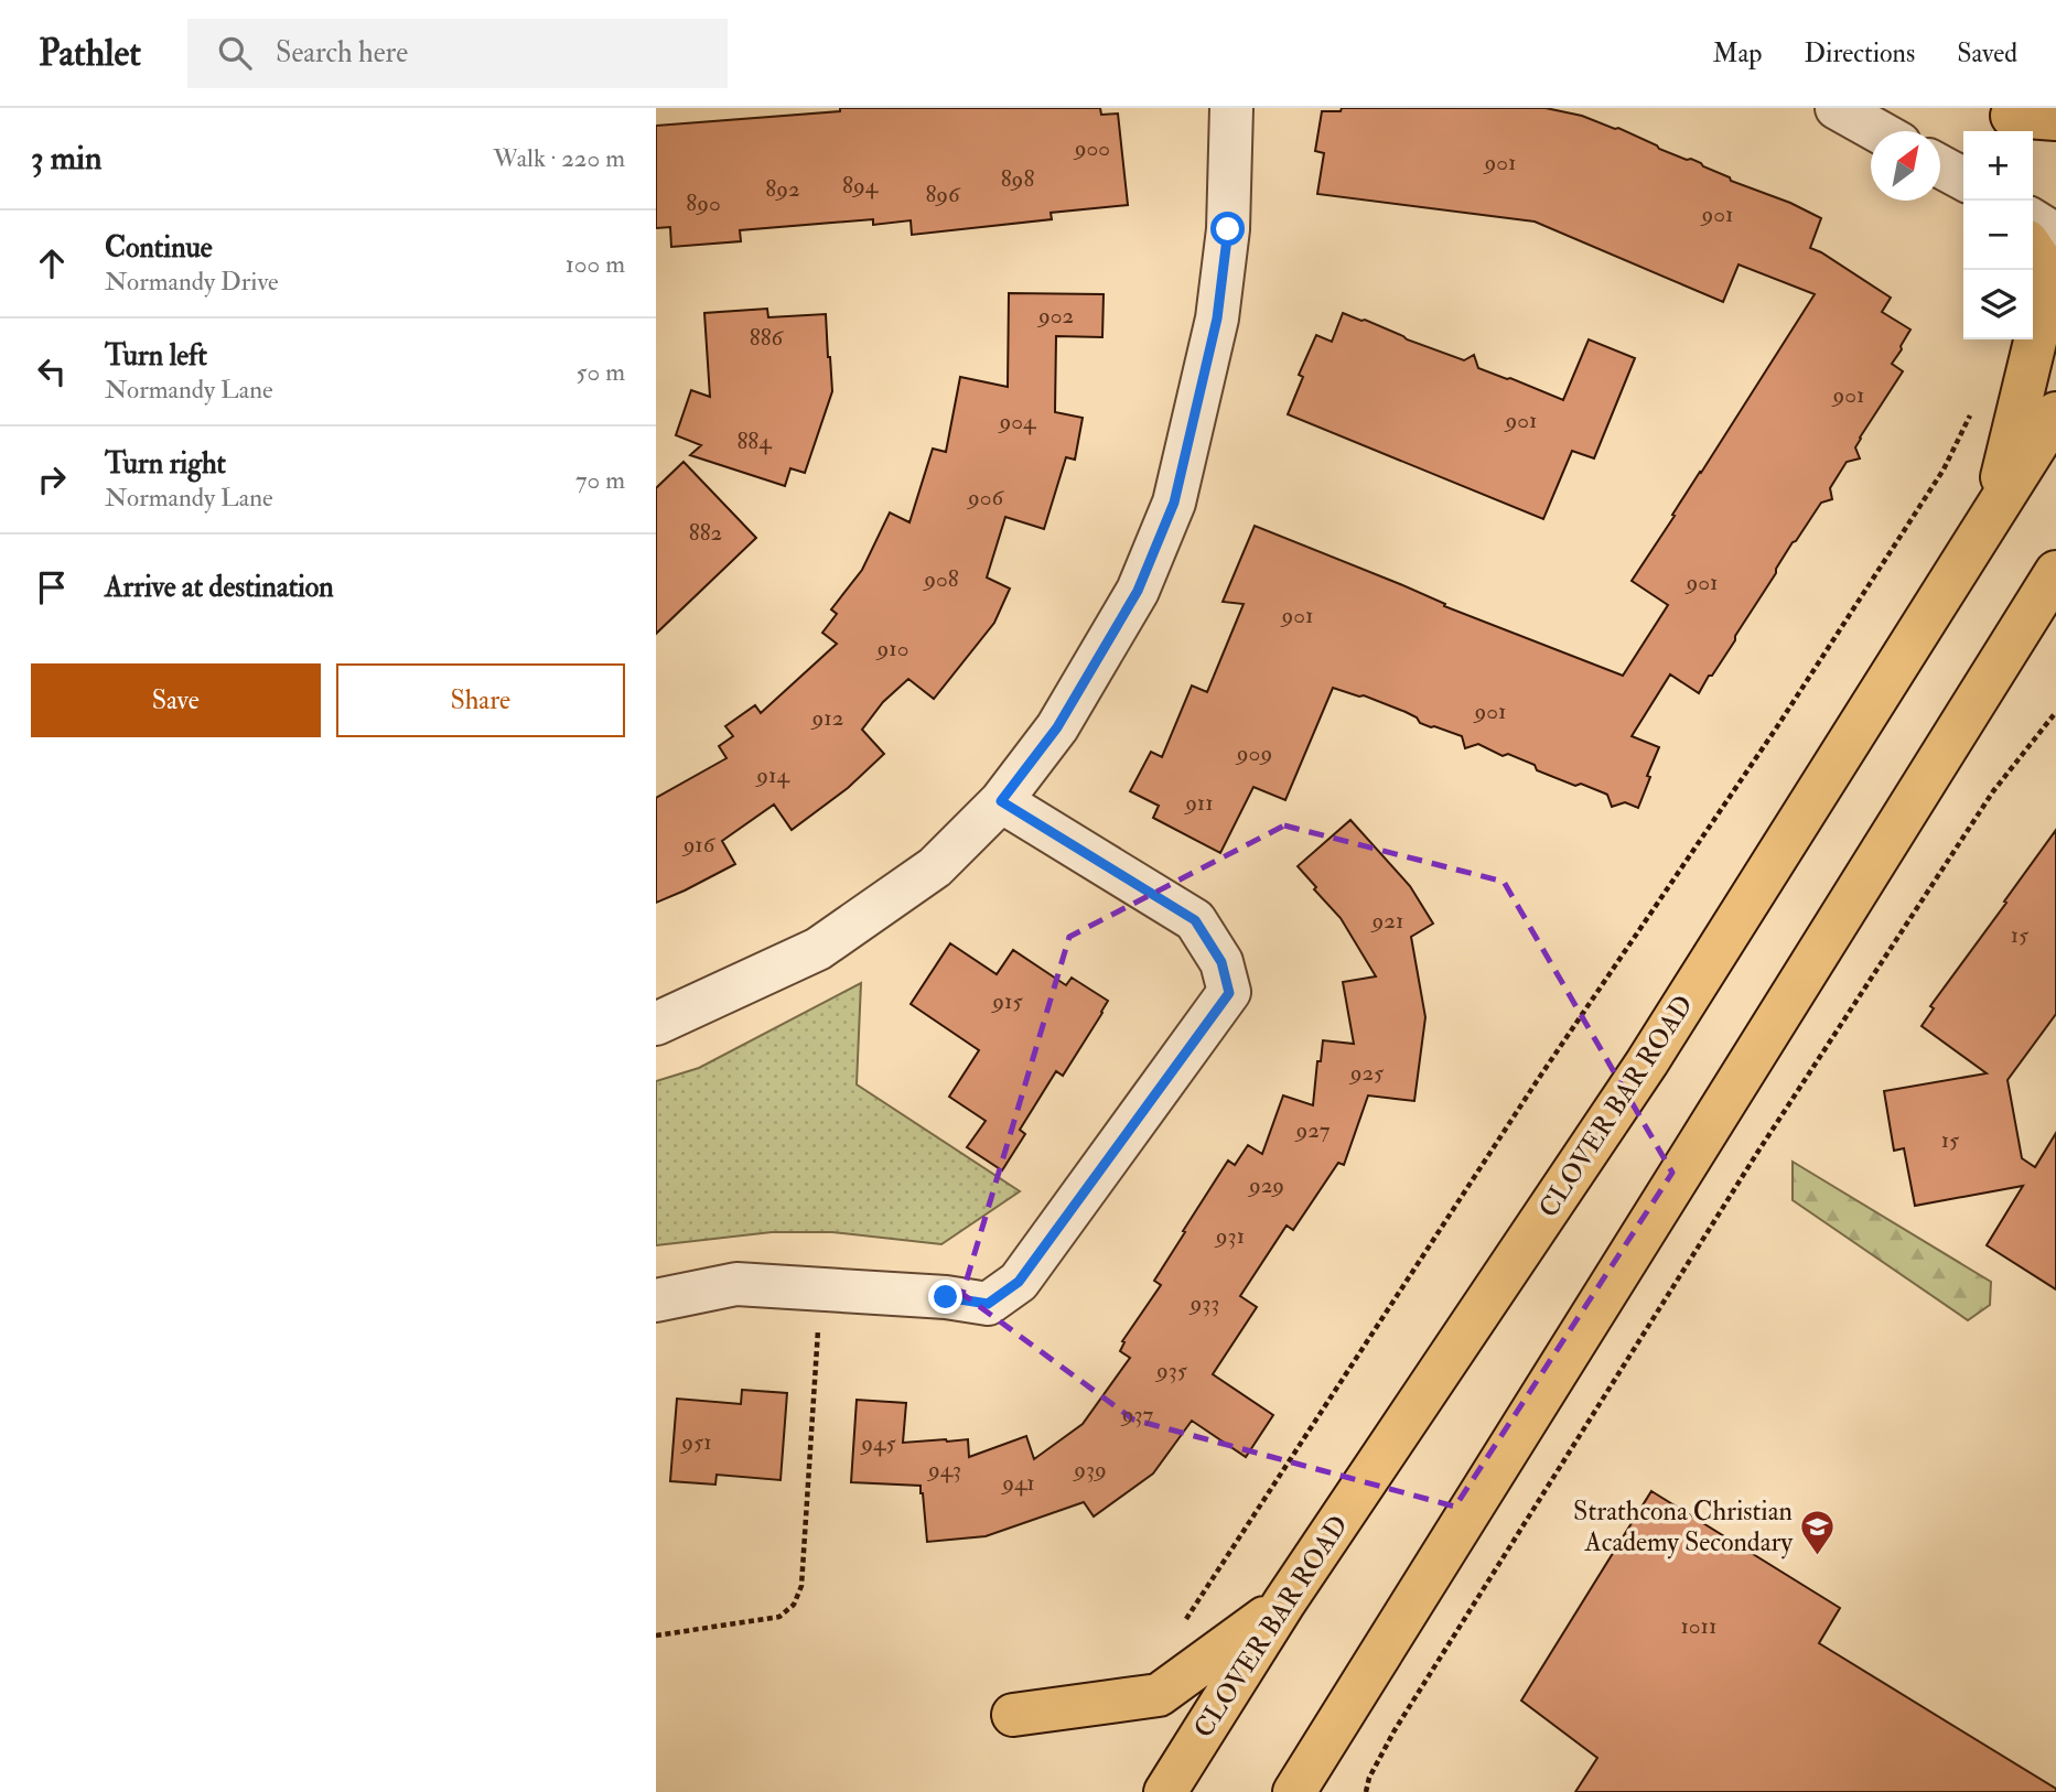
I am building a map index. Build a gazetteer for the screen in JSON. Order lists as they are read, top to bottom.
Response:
{
  "streets": {
    "main road": ["CLOVER BAR ROAD"]
  },
  "places": {
    "school or university": ["Strathcona Christian Academy Secondary"]
  },
  "house_numbers": [
    "900",
    "901",
    "898",
    "894",
    "892",
    "896",
    "890",
    "901",
    "902",
    "886",
    "901",
    "901",
    "904",
    "884",
    "906",
    "882",
    "908",
    "901",
    "901",
    "910",
    "901",
    "912",
    "909",
    "914",
    "911",
    "916",
    "921",
    "15",
    "915",
    "925",
    "927",
    "15",
    "929",
    "931",
    "933",
    "935",
    "937",
    "951",
    "945",
    "943",
    "939",
    "941",
    "1011"
  ],
  "north": "top right",
  "page": {
    "header": "Pathlet",
    "search": "Search here",
    "nav": ["Map", "Directions", "Saved"],
    "heading": ["3 min", "Walk · 220 m"],
    "map_buttons": ["+", "−"],
    "list": [
      ["Continue", "Normandy Drive", "100 m"],
      ["Turn left", "Normandy Lane", "50 m"],
      ["Turn right", "Normandy Lane", "70 m"],
      "Arrive at destination"
    ],
    "buttons": ["Save", "Share"]
  }
}
